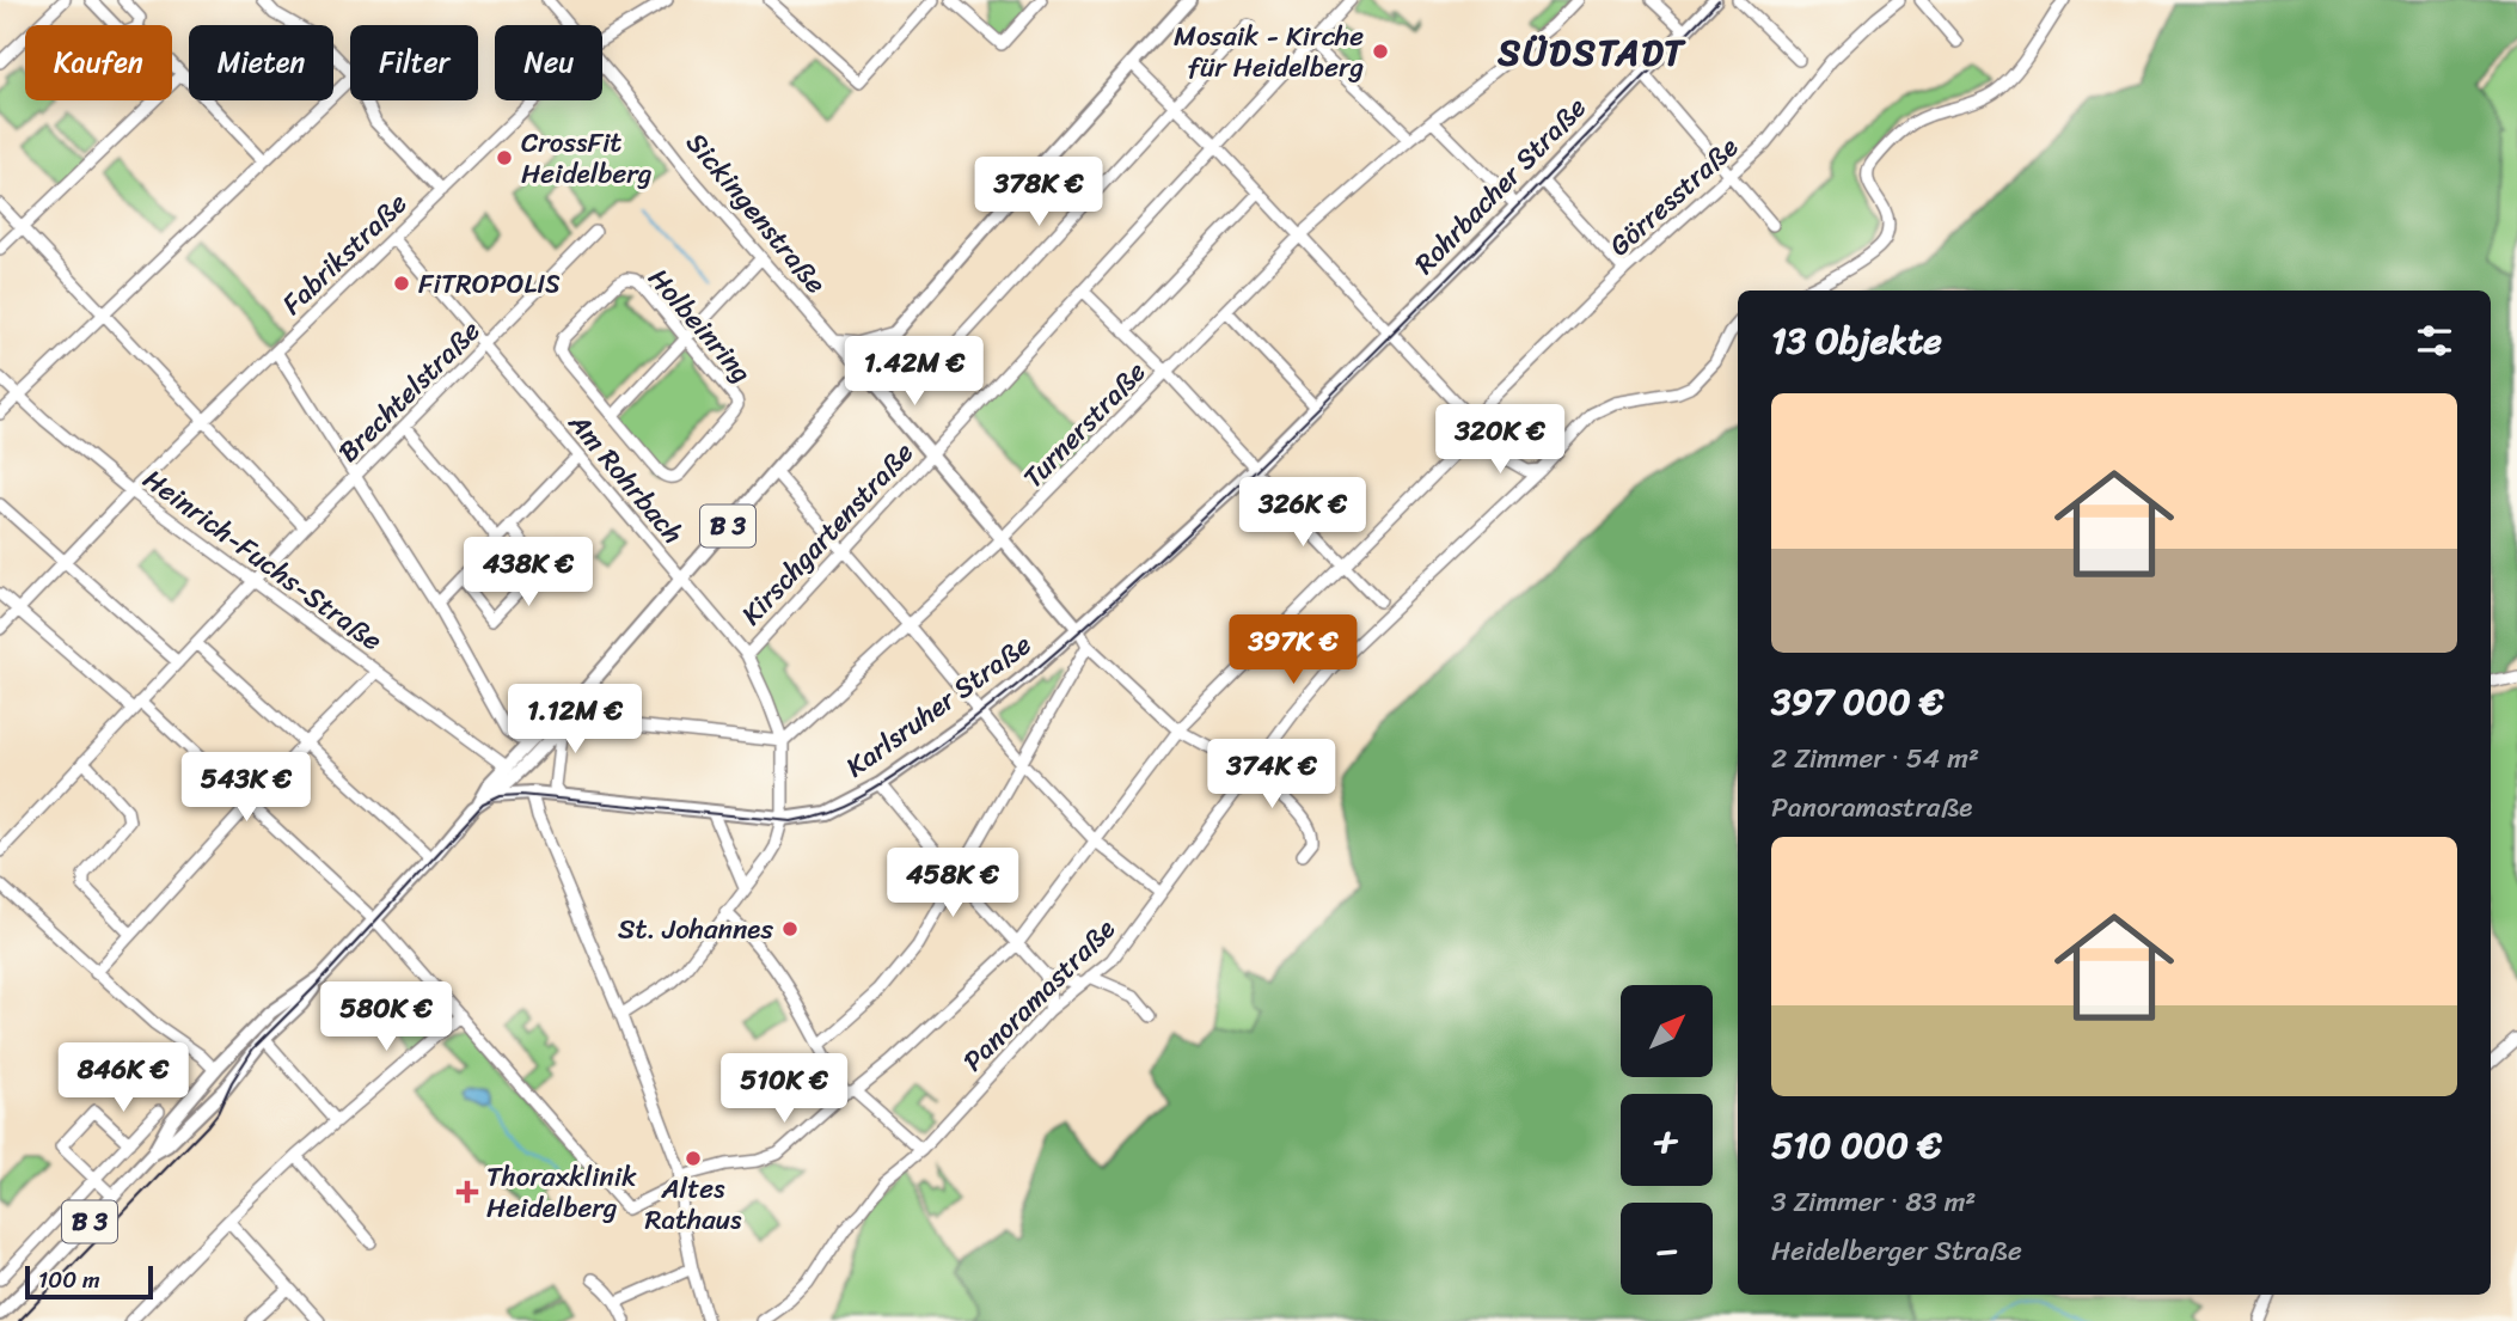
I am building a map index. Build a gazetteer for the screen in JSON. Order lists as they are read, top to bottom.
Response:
{
  "streets": {
    "main road": [
      "Rohrbacher Straße",
      "Sickingenstraße",
      "B 3",
      "Karlsruher Straße"
    ],
    "street": [
      "Görresstraße",
      "Fabrikstraße",
      "Holbeinring",
      "Brechtelstraße",
      "Turnerstraße",
      "Am Rohrbach",
      "Kirschgartenstraße",
      "Heinrich-Fuchs-Straße",
      "Panoramastraße"
    ]
  },
  "crossings": [
    ["Rohrbacher Straße", "Karlsruher Straße"],
    ["Sickingenstraße", "Turnerstraße"],
    ["Sickingenstraße", "B 3"],
    ["Sickingenstraße", "Kirschgartenstraße"],
    ["Sickingenstraße", "Karlsruher Straße"],
    ["Fabrikstraße", "Am Rohrbach"],
    ["Fabrikstraße", "Heinrich-Fuchs-Straße"],
    ["Brechtelstraße", "Am Rohrbach"],
    ["Brechtelstraße", "Heinrich-Fuchs-Straße"],
    ["Turnerstraße", "Am Rohrbach"],
    ["Am Rohrbach", "B 3"],
    ["Am Rohrbach", "Kirschgartenstraße"],
    ["Am Rohrbach", "Karlsruher Straße"],
    ["B 3", "Heinrich-Fuchs-Straße"],
    ["B 3", "Karlsruher Straße"]
  ],
  "districts": ["SÜDSTADT"],
  "places": {
    "other": [
      "Mosaik - Kirche für Heidelberg",
      "CrossFit Heidelberg",
      "FiTROPOLIS",
      "St. Johannes",
      "Altes Rathaus"
    ],
    "health": ["Thoraxklinik Heidelberg"]
  },
  "scale_bar": "100 m",
  "north": "top right",
  "page": {
    "chip": [
      "Kaufen",
      "Mieten",
      "Filter",
      "Neu"
    ],
    "price": [
      "378K €",
      "1.42M €",
      "320K €",
      "326K €",
      "438K €",
      "397K €",
      "1.12M €",
      "374K €",
      "543K €",
      "458K €",
      "580K €",
      "846K €",
      "510K €"
    ],
    "heading": "13 Objekte",
    "list": [
      {
        "name": "397 000 €",
        "note": "2 Zimmer · 54 m² · Panoramastraße"
      },
      {
        "name": "510 000 €",
        "note": "3 Zimmer · 83 m² · Heidelberger Straße"
      }
    ],
    "map_buttons": ["+", "−"],
    "scale": "100 m"
  }
}
